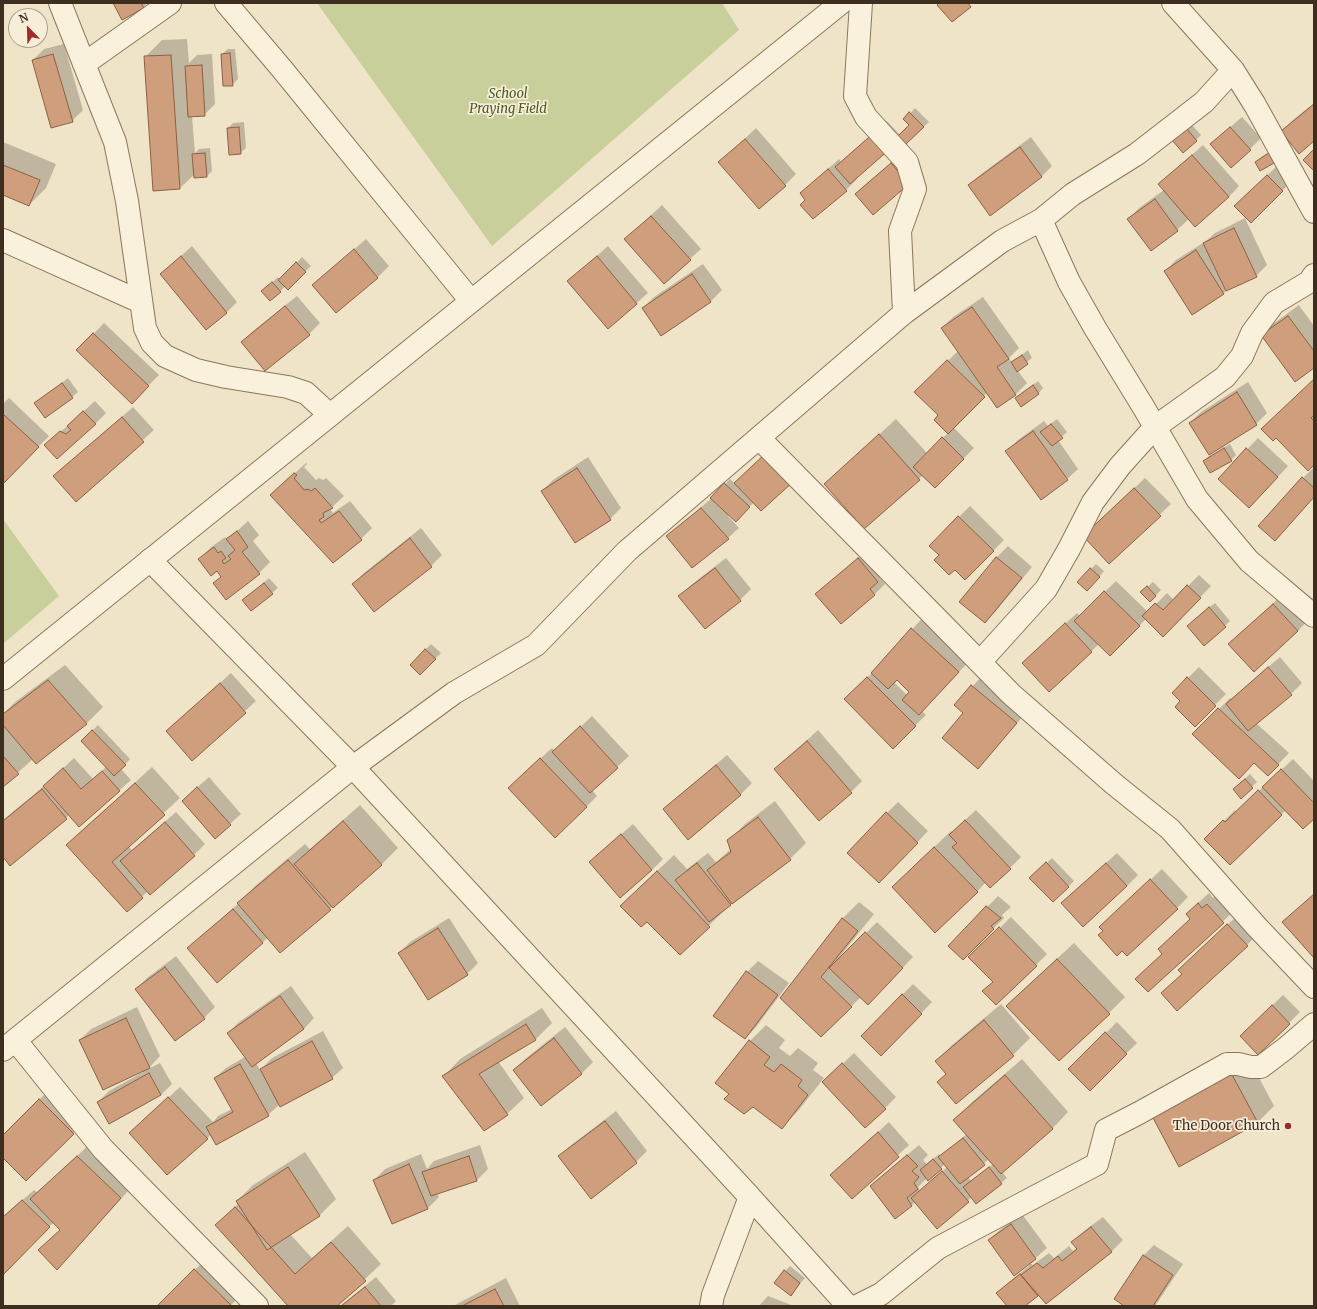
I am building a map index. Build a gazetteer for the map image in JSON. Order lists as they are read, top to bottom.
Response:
{
  "parks": ["School Praying Field"],
  "places": ["The Door Church"],
  "north": "top left"
}
